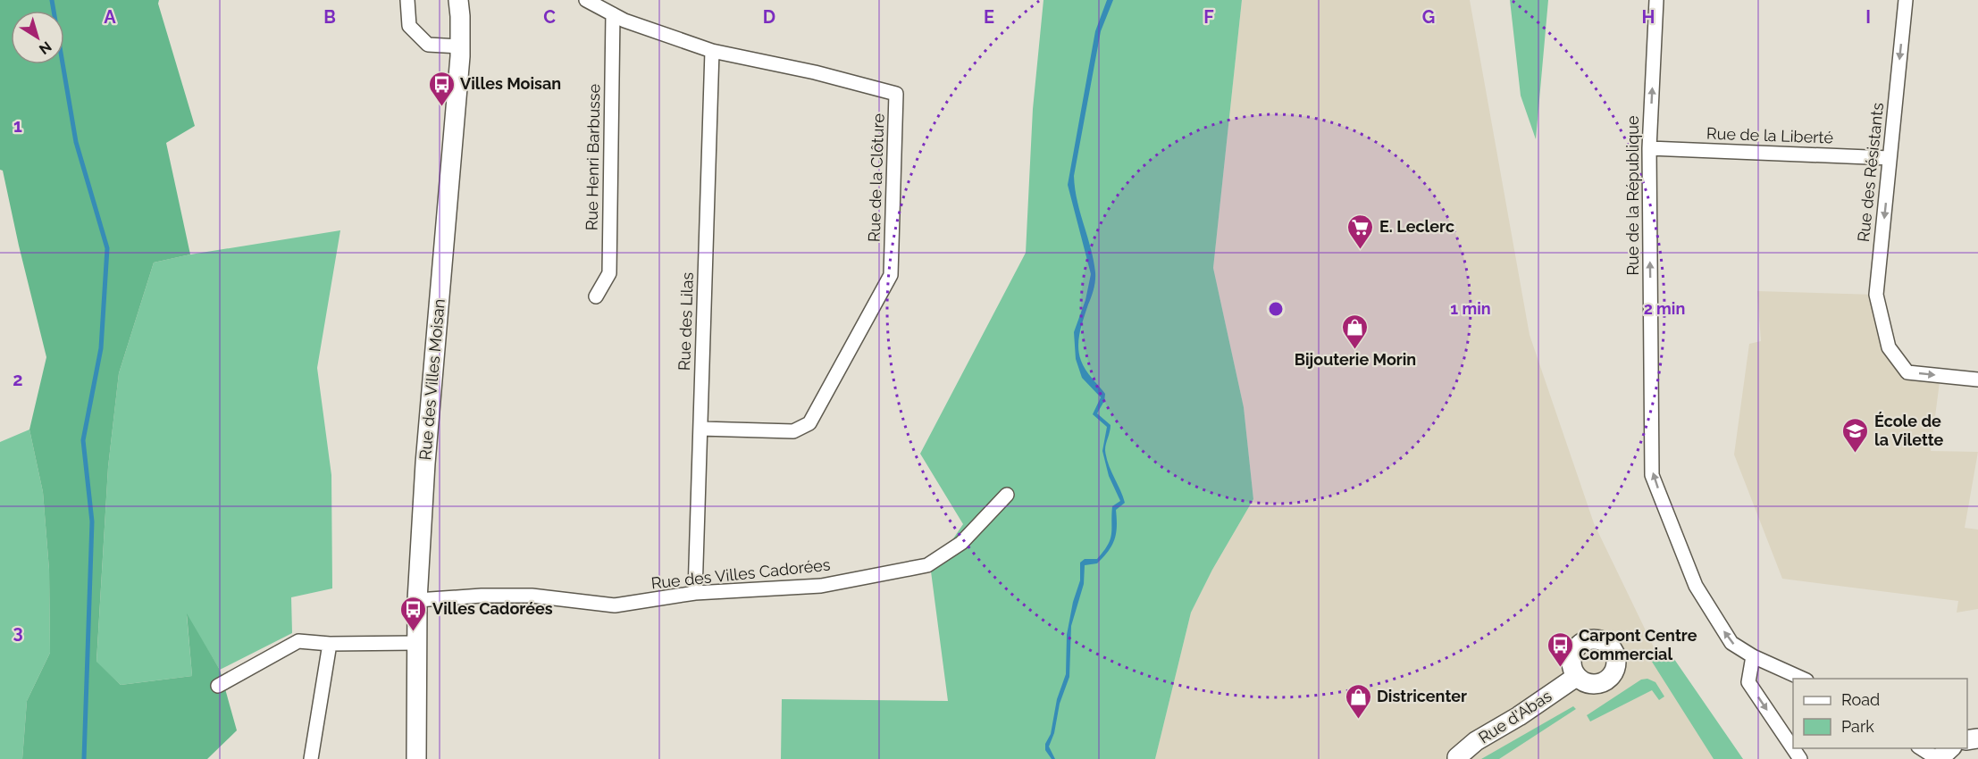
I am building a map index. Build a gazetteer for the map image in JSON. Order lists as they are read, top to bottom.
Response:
{
  "streets": {
    "main road": ["Rue des Villes Moisan", "Rue d'Abas"],
    "street": [
      "Rue de la Liberté",
      "Rue Henri Barbusse",
      "Rue des Résistants",
      "Rue de la Clôture",
      "Rue de la République",
      "Rue des Lilas",
      "Rue des Villes Cadorées"
    ]
  },
  "crossings": [
    ["Rue de la Liberté", "Rue des Résistants"],
    ["Rue de la Liberté", "Rue de la République"],
    ["Rue Henri Barbusse", "Rue de la Clôture"],
    ["Rue de la Clôture", "Rue des Lilas"],
    ["Rue des Lilas", "Rue des Villes Cadorées"],
    ["Rue des Villes Moisan", "Rue des Villes Cadorées"]
  ],
  "one_way": ["Rue des Résistants", "Rue de la République"],
  "places": {
    "bus stop": ["Villes Moisan", "Villes Cadorées", "Carpont Centre Commercial"],
    "supermarket": ["E. Leclerc"],
    "shop": ["Bijouterie Morin", "Districenter"],
    "school or university": ["École de la Vilette"]
  },
  "legend": ["Road", "Park"],
  "north": "bottom right",
  "grid": {
    "columns": [
      "A",
      "B",
      "C",
      "D",
      "E",
      "F",
      "G",
      "H",
      "I"
    ],
    "rows": ["1", "2", "3"]
  },
  "rings": ["1 min", "2 min"]
}
